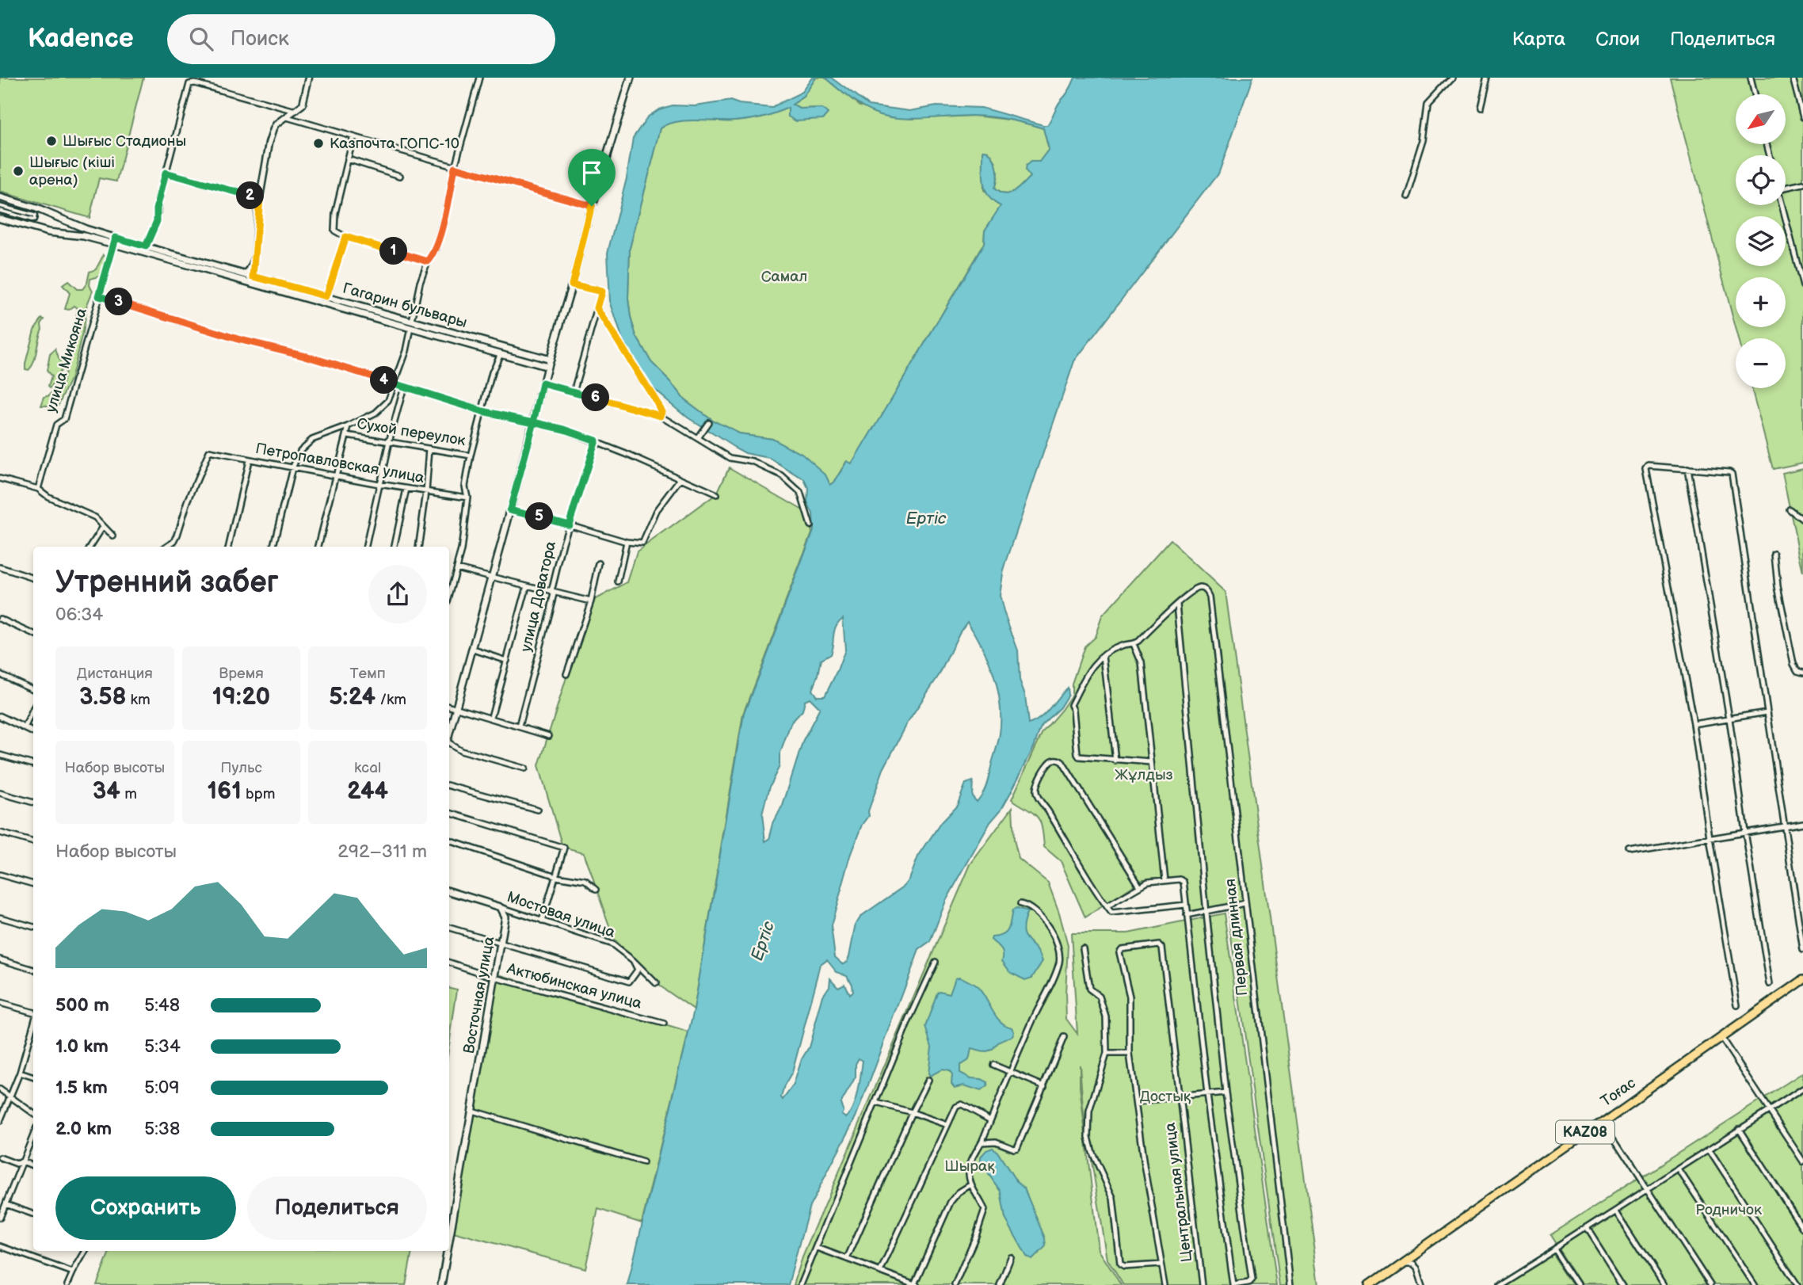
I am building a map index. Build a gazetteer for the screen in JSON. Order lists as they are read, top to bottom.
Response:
{
  "streets": {
    "highway": ["Тоғас", "KAZ08"],
    "main road": ["Гагарин бульвары", "Мостовая улица", "Восточная улица"],
    "street": [
      "улица Микояна",
      "Сухой переулок",
      "Петропавловская улица",
      "улица Доватора",
      "Первая длинная",
      "Актюбинская улица",
      "Центральная улица"
    ]
  },
  "crossings": [
    ["Гагарин бульвары", "улица Микояна"],
    ["Мостовая улица", "Восточная улица"],
    ["Актюбинская улица", "Восточная улица"]
  ],
  "water": ["Ертіс"],
  "parks": [
    "Самал",
    "Жұлдыз",
    "Достық",
    "Шырақ",
    "Родничок"
  ],
  "places": ["Шығыс Стадионы", "Казпочта ГОПС-10", "Шығыс (кіші арена)"],
  "north": "bottom left",
  "page": {
    "header": "Kadence",
    "search": "Поиск",
    "nav": ["Карта", "Слои", "Поделиться"],
    "map_buttons": ["+", "−"],
    "pins": [
      "2",
      "1",
      "3",
      "4",
      "6",
      "5"
    ],
    "heading": ["Утренний забег", "06:34"],
    "stats": [
      ["Дистанция", "3.58 km"],
      ["Время", "19:20"],
      ["Темп", "5:24 /km"],
      ["Набор высоты", "34 m"],
      ["Пульс", "161 bpm"],
      ["kcal", "244"]
    ],
    "chart": ["Набор высоты", "292–311 m"],
    "list": [
      {
        "name": "500 m",
        "note": "5:48"
      },
      {
        "name": "1.0 km",
        "note": "5:34"
      },
      {
        "name": "1.5 km",
        "note": "5:09"
      },
      {
        "name": "2.0 km",
        "note": "5:38"
      }
    ],
    "buttons": ["Сохранить", "Поделиться"]
  }
}
